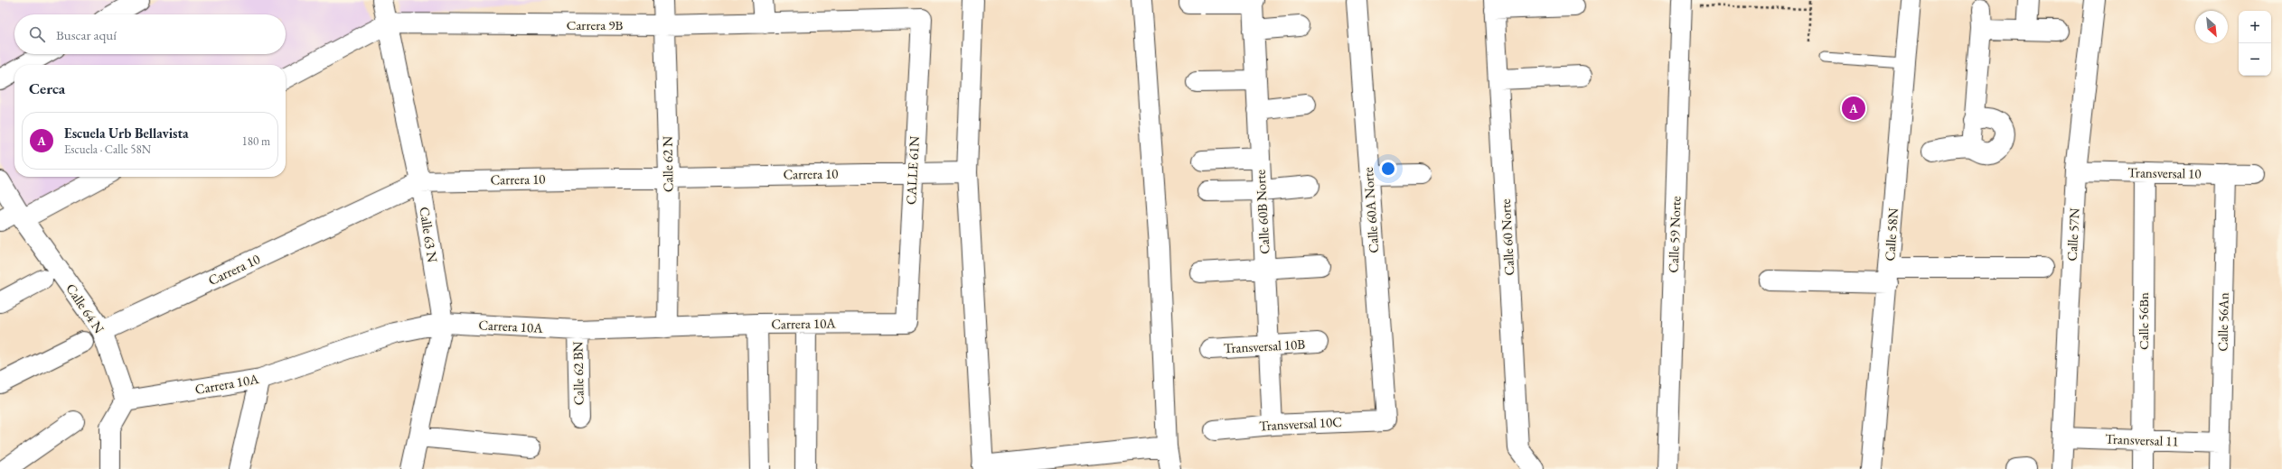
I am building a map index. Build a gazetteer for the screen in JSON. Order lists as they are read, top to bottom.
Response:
{
  "streets": {
    "street": [
      "Carrera 9B",
      "Calle 62 N",
      "CALLE 61N",
      "Transversal 10",
      "Carrera 10",
      "Calle 60A Norte",
      "Calle 60B Norte",
      "Calle 63 N",
      "Calle 59 Norte",
      "Calle 58N",
      "Calle 57N",
      "Calle 60 Norte",
      "Calle 64 N",
      "Calle 56Bn",
      "Calle 56An",
      "Carrera 10A",
      "Transversal 10B",
      "Calle 62 BN",
      "Transversal 10C",
      "Transversal 11"
    ]
  },
  "crossings": [
    ["Carrera 9B", "Calle 62 N"],
    ["Carrera 9B", "CALLE 61N"],
    ["Carrera 9B", "Calle 63 N"],
    ["Calle 62 N", "Carrera 10"],
    ["Calle 62 N", "Carrera 10A"],
    ["CALLE 61N", "Carrera 10"],
    ["CALLE 61N", "Carrera 10A"],
    ["Transversal 10", "Calle 57N"],
    ["Transversal 10", "Calle 56Bn"],
    ["Transversal 10", "Calle 56An"],
    ["Carrera 10", "Calle 63 N"],
    ["Carrera 10", "Calle 64 N"],
    ["Calle 60A Norte", "Transversal 10C"],
    ["Calle 60B Norte", "Transversal 10B"],
    ["Calle 60B Norte", "Transversal 10C"],
    ["Calle 63 N", "Carrera 10A"],
    ["Calle 57N", "Transversal 11"],
    ["Calle 64 N", "Carrera 10A"],
    ["Calle 56Bn", "Transversal 11"],
    ["Calle 56An", "Transversal 11"],
    ["Carrera 10A", "Calle 62 BN"]
  ],
  "north": "bottom right",
  "page": {
    "map_buttons": ["+", "−"],
    "search": "Buscar aquí",
    "heading": "Cerca",
    "pins": "A",
    "list": [
      {
        "mark": "A",
        "name": "Escuela Urb Bellavista",
        "note": "Escuela · Calle 58N",
        "value": "180 m"
      }
    ]
  }
}
